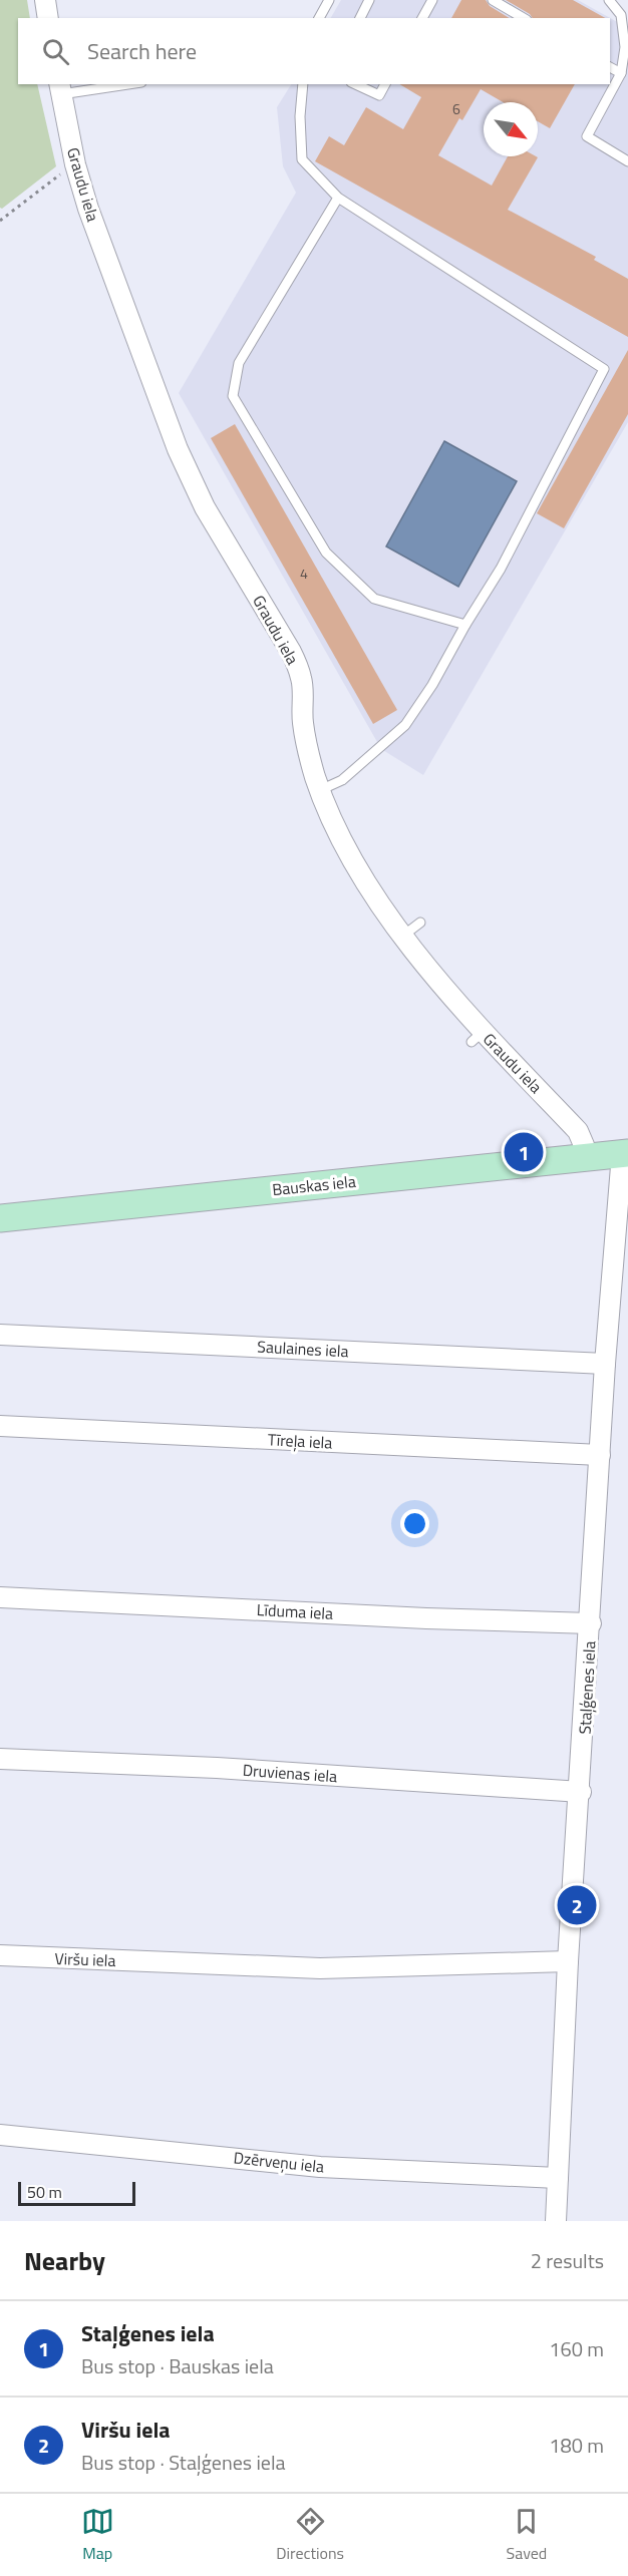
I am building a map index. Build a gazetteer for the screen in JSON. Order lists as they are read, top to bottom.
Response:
{
  "streets": {
    "street": [
      "Graudu iela",
      "Bauskas iela",
      "Saulaines iela",
      "Tīreļa iela",
      "Līduma iela",
      "Staļģenes iela",
      "Druvienas iela",
      "Viršu iela",
      "Dzērveņu iela"
    ]
  },
  "crossings": [
    ["Graudu iela", "Bauskas iela"],
    ["Bauskas iela", "Staļģenes iela"],
    ["Saulaines iela", "Staļģenes iela"],
    ["Tīreļa iela", "Staļģenes iela"],
    ["Līduma iela", "Staļģenes iela"],
    ["Staļģenes iela", "Druvienas iela"],
    ["Staļģenes iela", "Viršu iela"],
    ["Staļģenes iela", "Dzērveņu iela"]
  ],
  "house_numbers": ["6", "4"],
  "scale_bar": "50 m",
  "north": "bottom right",
  "page": {
    "search": "Search here",
    "pins": ["1", "2"],
    "scale": "50 m",
    "heading": ["Nearby", "2 results"],
    "list": [
      {
        "mark": "1",
        "name": "Staļģenes iela",
        "note": "Bus stop · Bauskas iela",
        "value": "160 m"
      },
      {
        "mark": "2",
        "name": "Viršu iela",
        "note": "Bus stop · Staļģenes iela",
        "value": "180 m"
      }
    ],
    "nav": ["Map", "Directions", "Saved"]
  }
}
